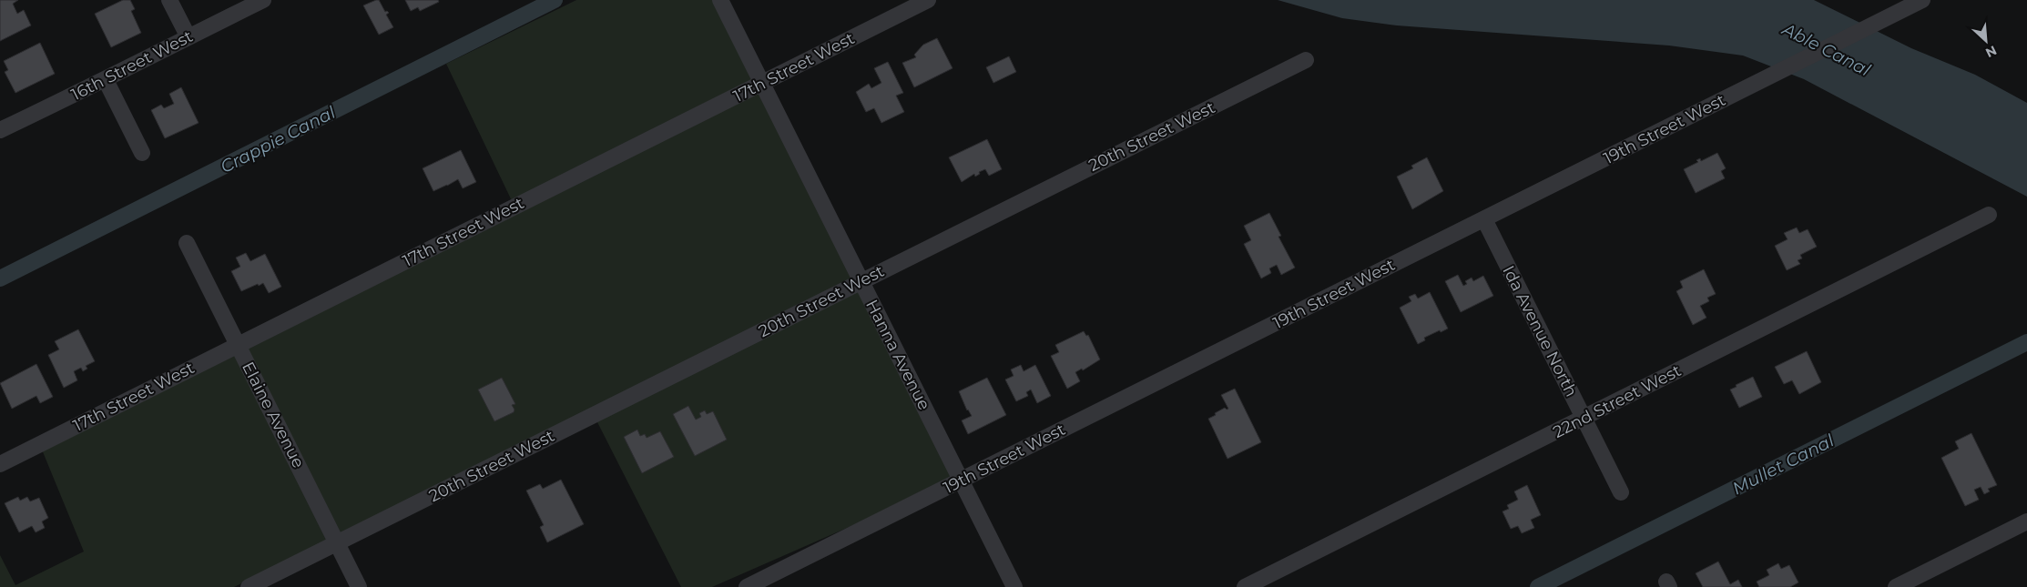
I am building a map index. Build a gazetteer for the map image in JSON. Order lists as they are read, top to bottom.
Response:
{
  "streets": {
    "street": [
      "16th Street West",
      "17th Street West",
      "19th Street West",
      "20th Street West",
      "Ida Avenue North",
      "Hanna Avenue",
      "22nd Street West",
      "Elaine Avenue"
    ]
  },
  "crossings": [
    ["17th Street West", "Hanna Avenue"],
    ["17th Street West", "Elaine Avenue"],
    ["19th Street West", "Ida Avenue North"],
    ["19th Street West", "Hanna Avenue"],
    ["20th Street West", "Hanna Avenue"],
    ["20th Street West", "Elaine Avenue"],
    ["Ida Avenue North", "22nd Street West"]
  ],
  "water": ["Able Canal", "Crappie Canal", "Mullet Canal"],
  "north": "bottom right"
}
